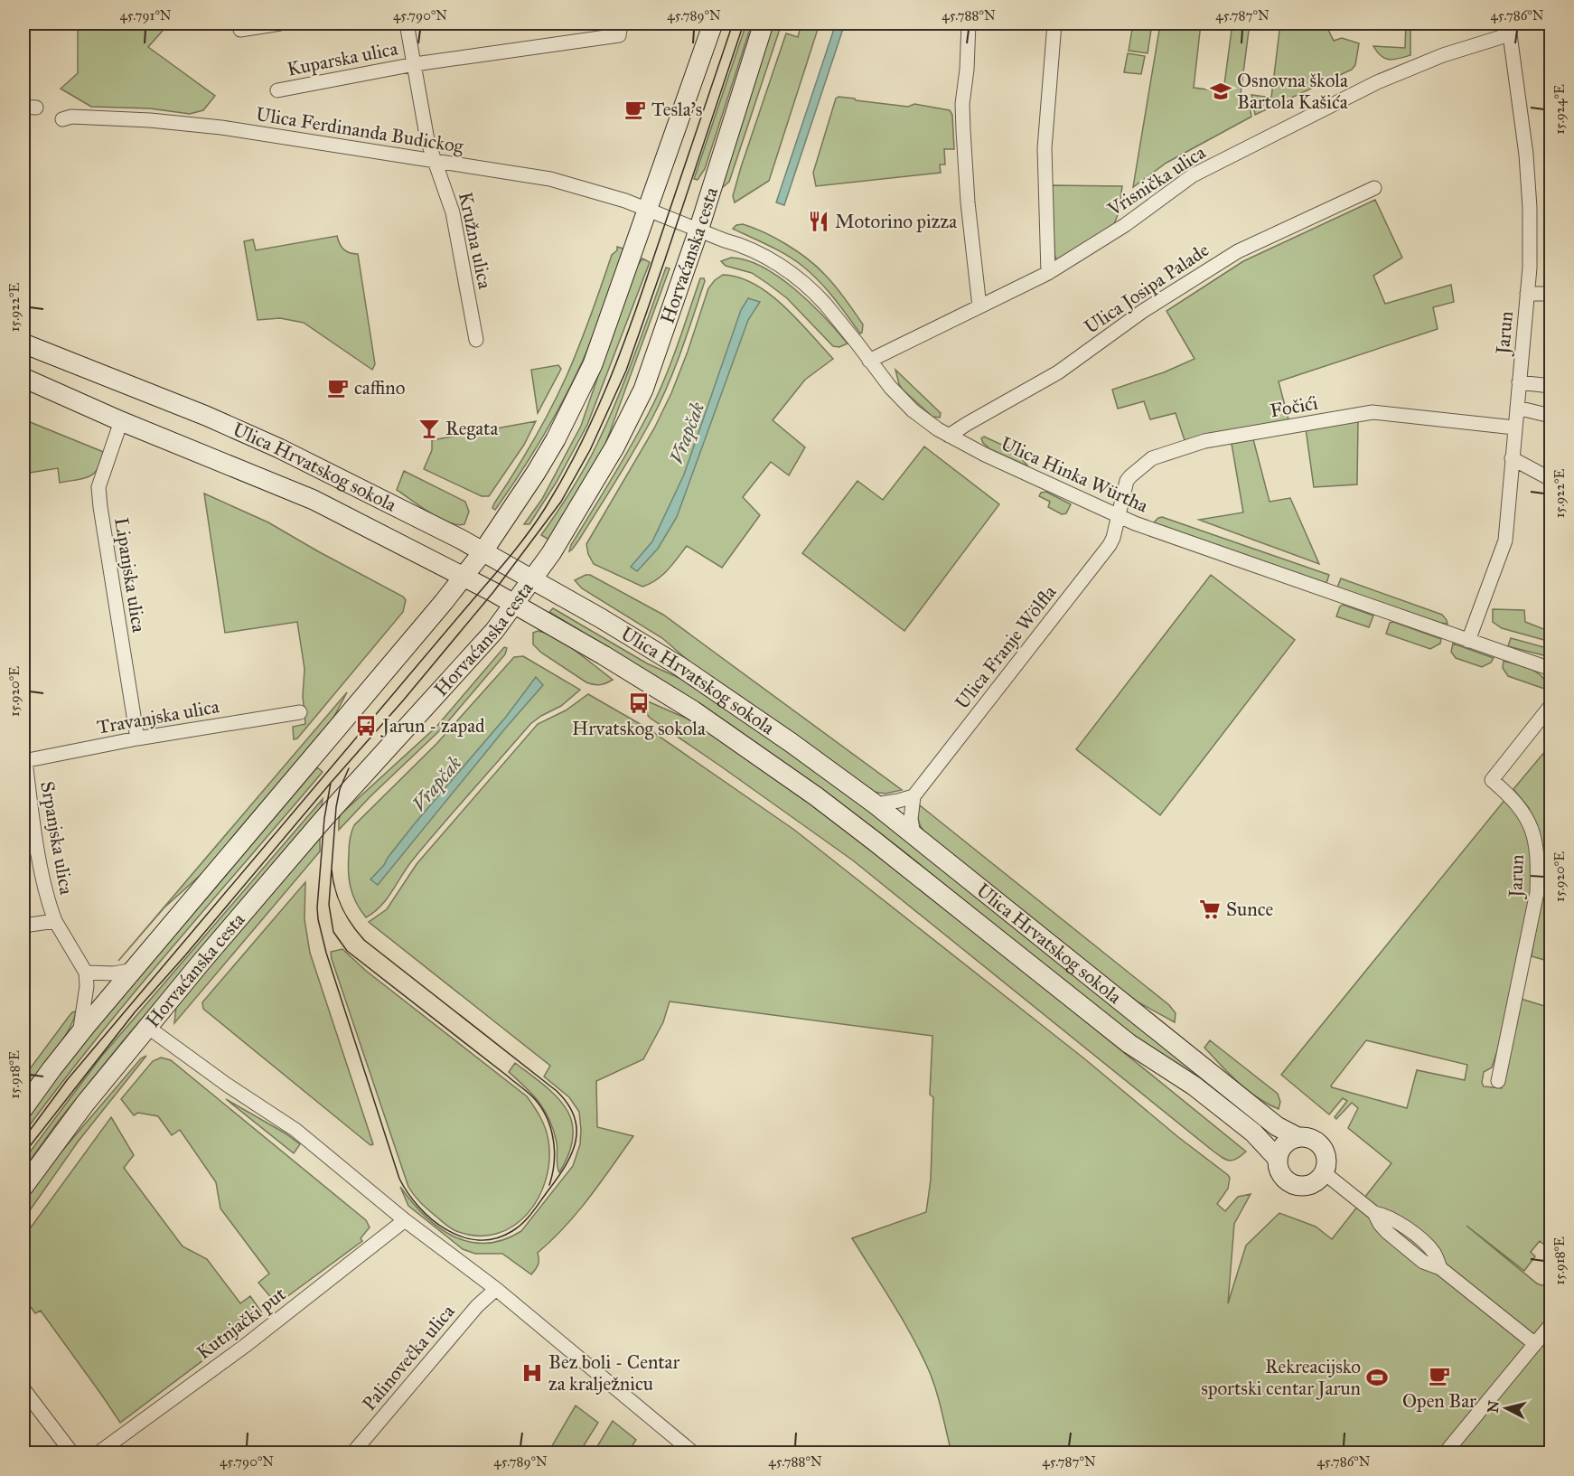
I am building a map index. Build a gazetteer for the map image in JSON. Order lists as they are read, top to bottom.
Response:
{
  "streets": {
    "street": [
      "Kuparska ulica",
      "Ulica Ferdinanda Budickog",
      "Vrisnička ulica",
      "Kružna ulica",
      "Horvaćanska cesta",
      "Ulica Josipa Palade",
      "Jarun",
      "Fočići",
      "Ulica Hrvatskog sokola",
      "Ulica Hinka Würtha",
      "Lipanjska ulica",
      "Ulica Franje Wölfla",
      "Travanjska ulica",
      "Srpanjska ulica",
      "Kutnjački put",
      "Palinovečka ulica"
    ]
  },
  "crossings": [
    ["Kuparska ulica", "Kružna ulica"],
    ["Ulica Ferdinanda Budickog", "Kružna ulica"],
    ["Ulica Ferdinanda Budickog", "Ulica Hinka Würtha"],
    ["Vrisnička ulica", "Jarun"],
    ["Vrisnička ulica", "Ulica Hinka Würtha"],
    ["Horvaćanska cesta", "Ulica Hrvatskog sokola"],
    ["Horvaćanska cesta", "Ulica Hinka Würtha"],
    ["Ulica Josipa Palade", "Ulica Hinka Würtha"],
    ["Jarun", "Fočići"],
    ["Jarun", "Ulica Hinka Würtha"],
    ["Fočići", "Ulica Hinka Würtha"],
    ["Fočići", "Ulica Franje Wölfla"],
    ["Ulica Hrvatskog sokola", "Lipanjska ulica"],
    ["Ulica Hinka Würtha", "Ulica Franje Wölfla"],
    ["Lipanjska ulica", "Travanjska ulica"],
    ["Travanjska ulica", "Srpanjska ulica"]
  ],
  "water": ["Vrapčak"],
  "places": {
    "school or university": ["Osnovna škola Bartola Kašića"],
    "cafe": ["Tesla's", "caffino", "Open Bar"],
    "restaurant": ["Motorino pizza"],
    "bar": ["Regata"],
    "bus stop": ["Hrvatskog sokola", "Jarun - zapad"],
    "supermarket": ["Sunce"],
    "hospital": ["Bez boli - Centar za kralježnicu"],
    "sports": ["Rekreacijsko sportski centar Jarun"]
  },
  "north": "left",
  "coordinates": [
    "45.791°N",
    "45.790°N",
    "45.789°N",
    "45.788°N",
    "45.787°N",
    "45.786°N",
    "15.924°E",
    "15.922°E",
    "15.920°E",
    "15.918°E"
  ]
}
